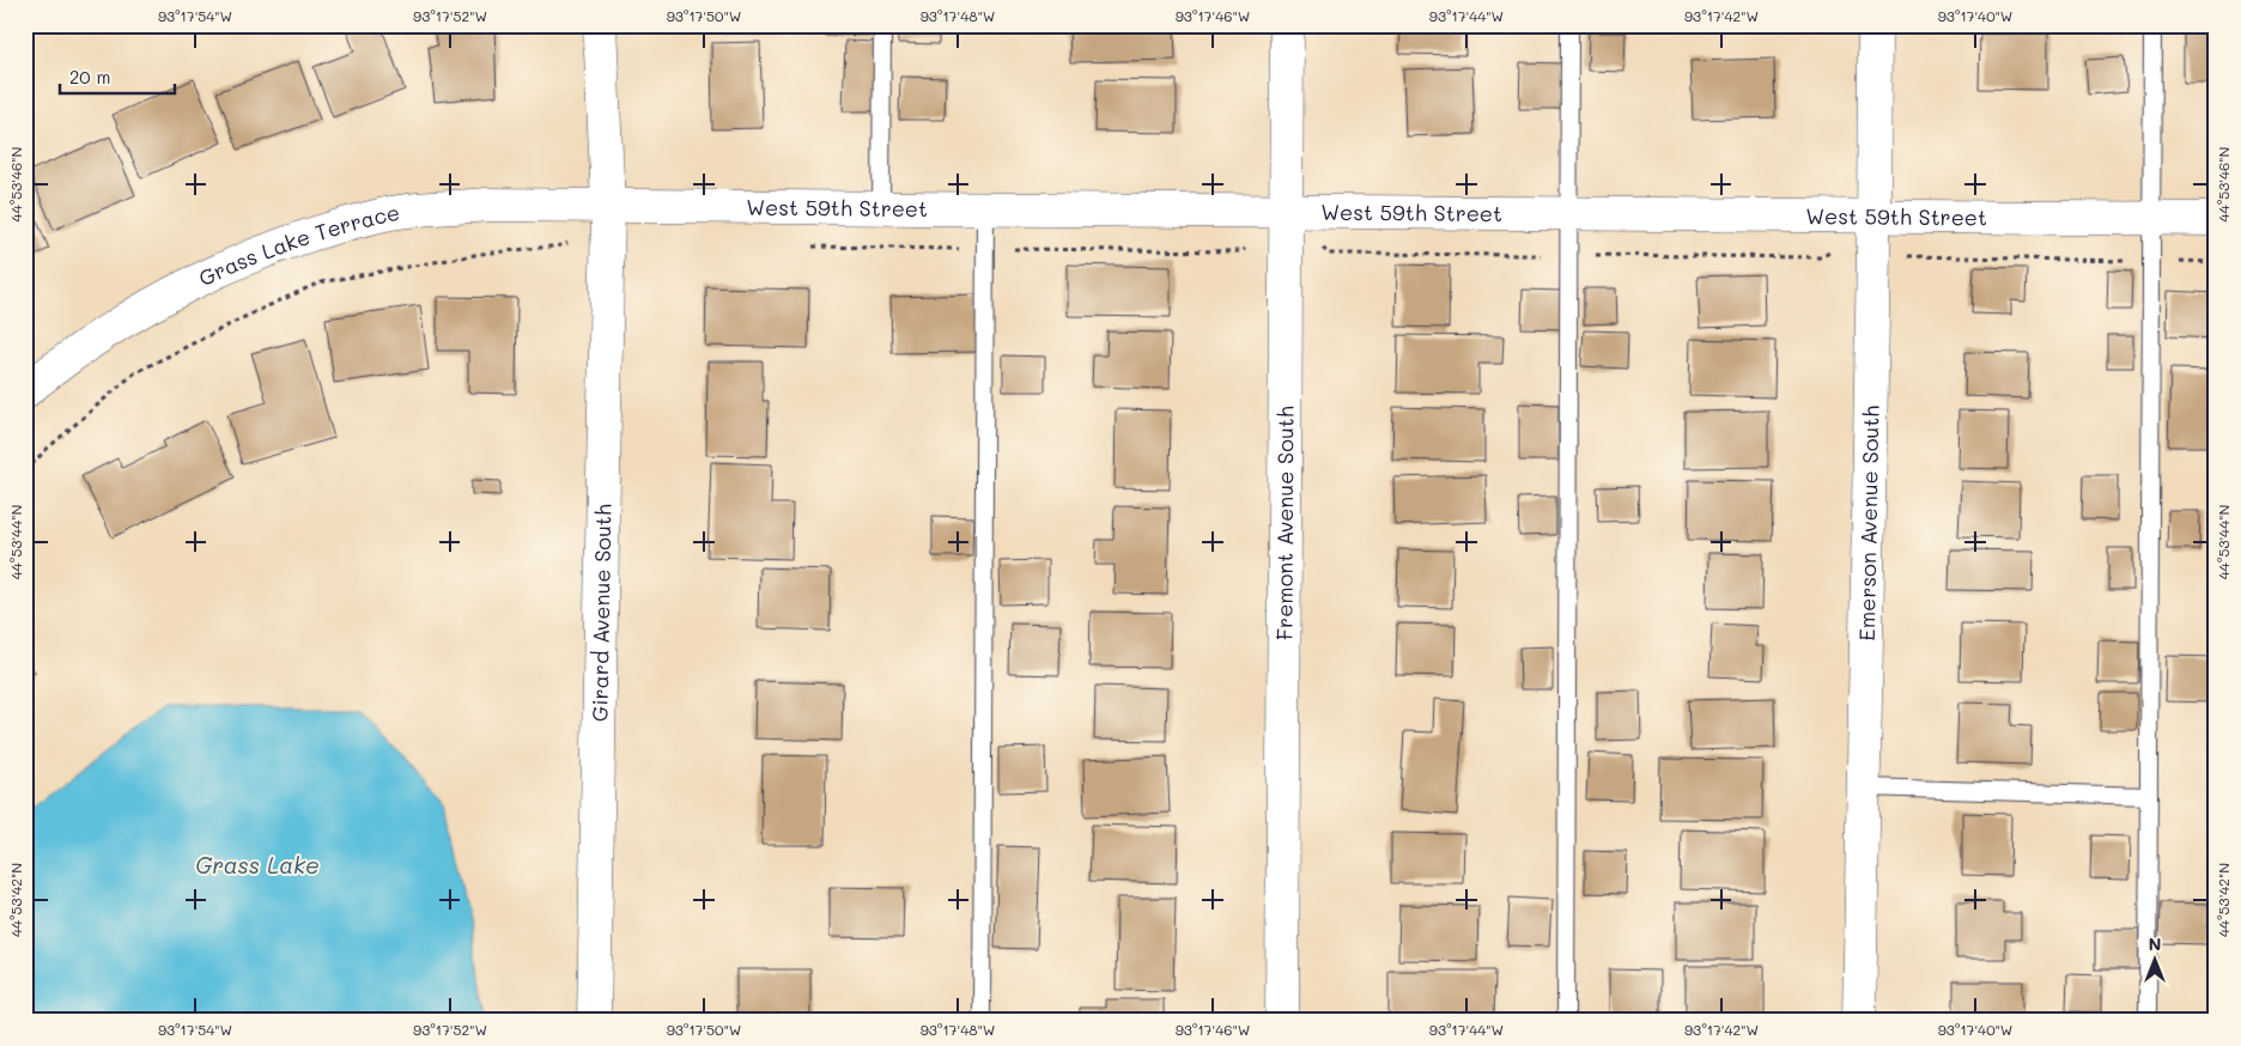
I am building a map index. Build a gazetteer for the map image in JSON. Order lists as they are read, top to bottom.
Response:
{
  "streets": {
    "street": [
      "West 59th Street",
      "Grass Lake Terrace",
      "Fremont Avenue South",
      "Emerson Avenue South",
      "Girard Avenue South"
    ]
  },
  "crossings": [
    ["West 59th Street", "Grass Lake Terrace"],
    ["West 59th Street", "Fremont Avenue South"],
    ["West 59th Street", "Emerson Avenue South"],
    ["West 59th Street", "Girard Avenue South"],
    ["Grass Lake Terrace", "Girard Avenue South"]
  ],
  "water": ["Grass Lake"],
  "scale_bar": "20 m",
  "north": "top",
  "coordinates": [
    "93°17'54\"W",
    "93°17'52\"W",
    "93°17'50\"W",
    "93°17'48\"W",
    "93°17'46\"W",
    "93°17'44\"W",
    "93°17'42\"W",
    "93°17'40\"W",
    "44°53'46\"N",
    "44°53'44\"N",
    "44°53'42\"N"
  ]
}
